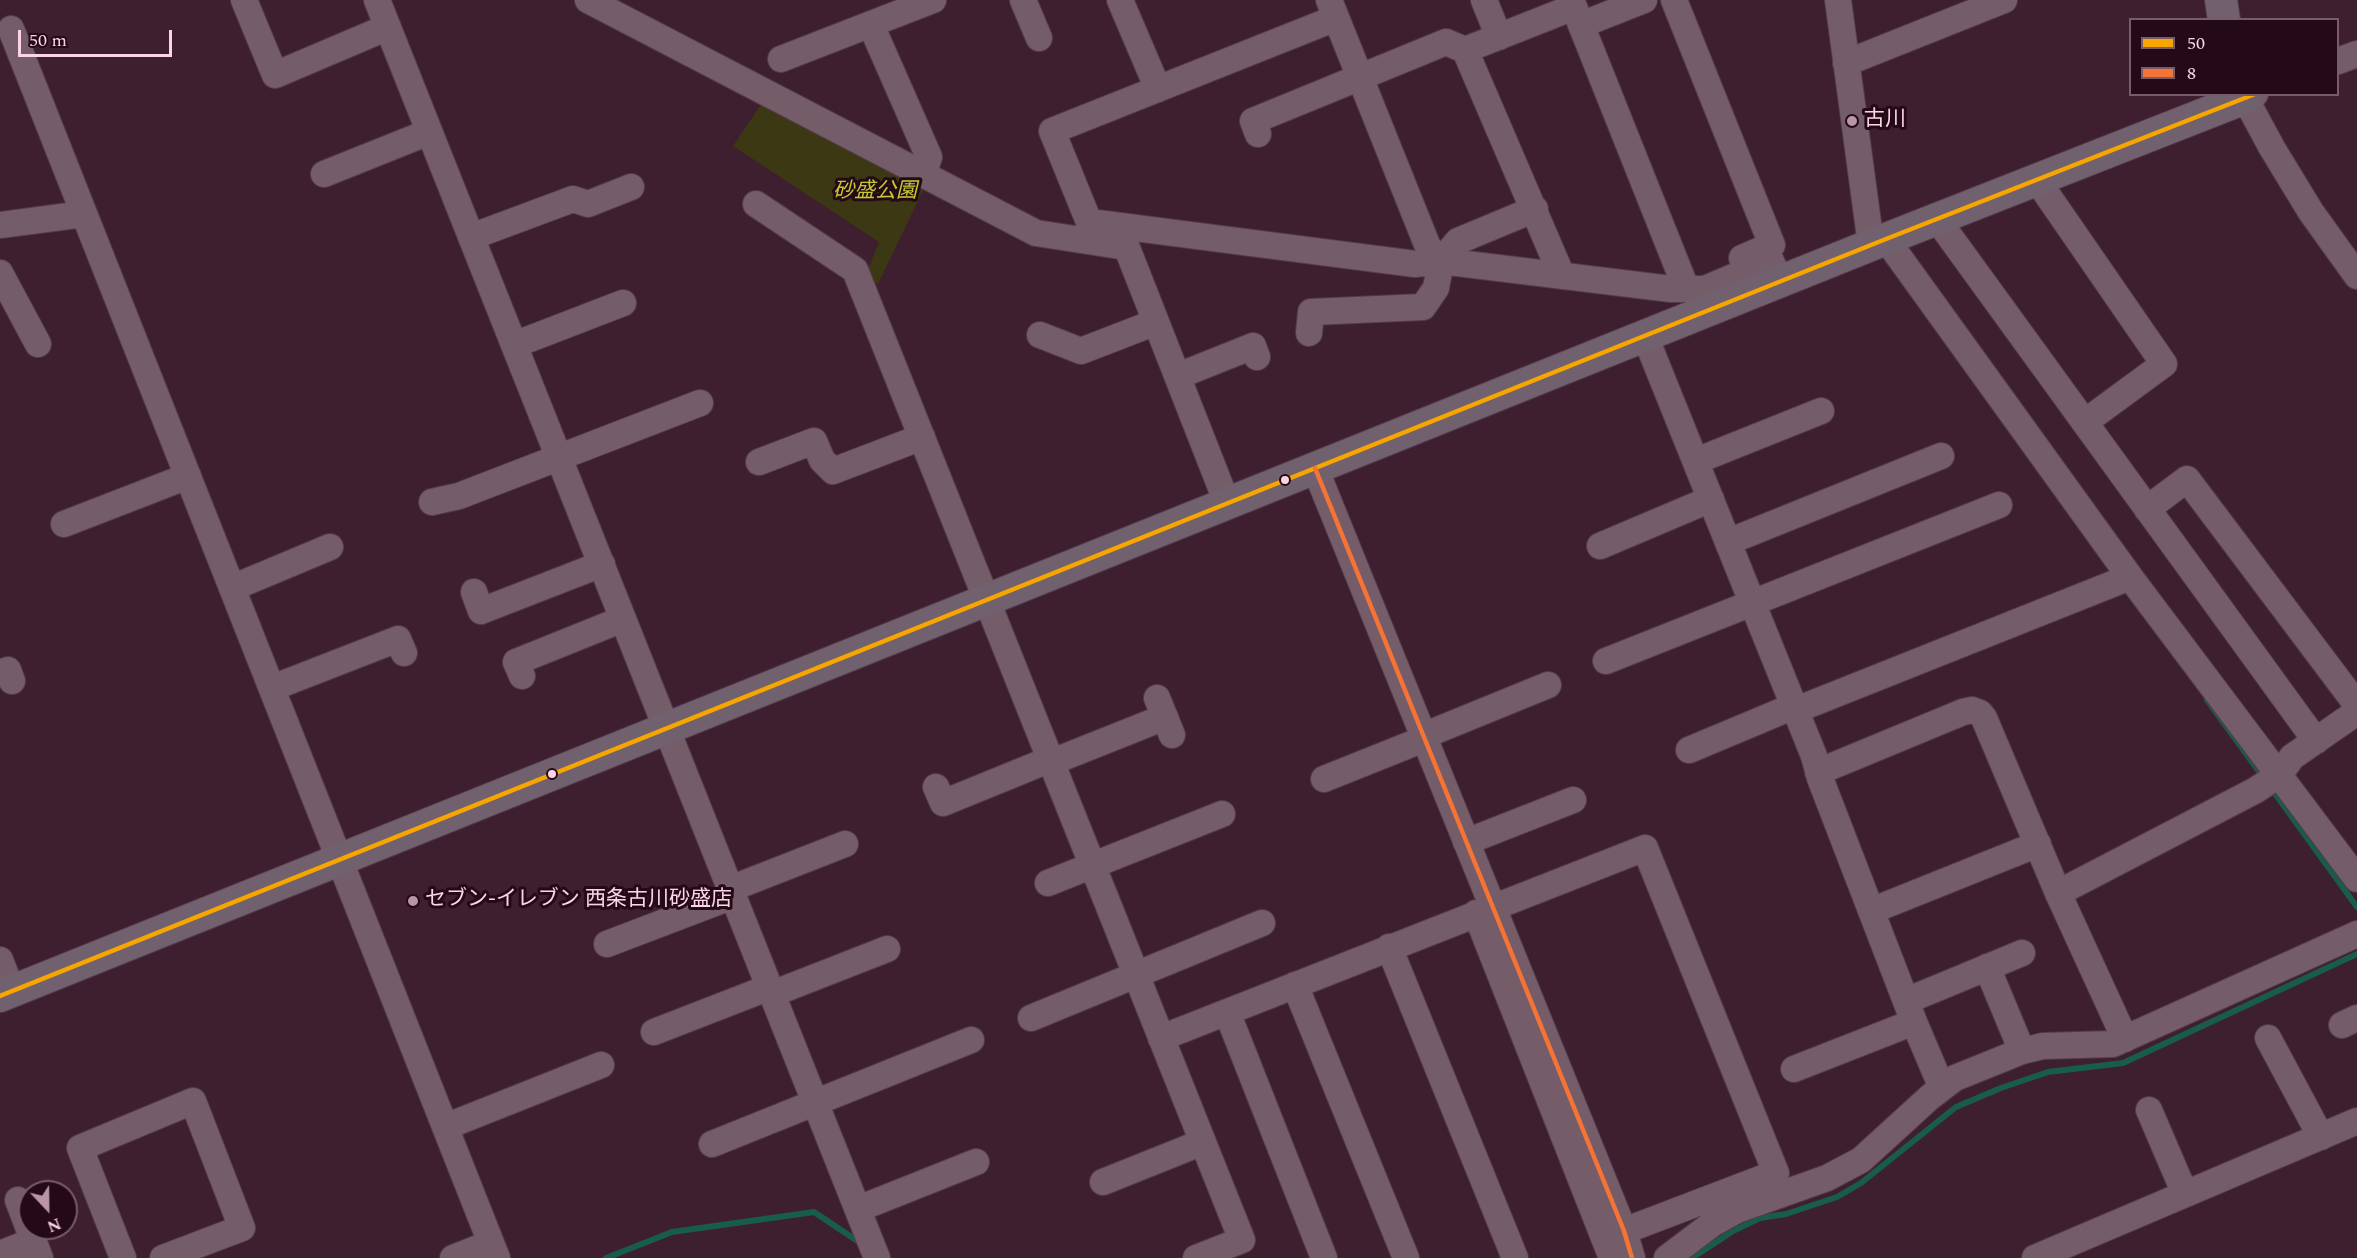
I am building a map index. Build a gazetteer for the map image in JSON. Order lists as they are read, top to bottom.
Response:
{
  "parks": ["砂盛公園"],
  "places": ["古川", "セブン-イレブン 西条古川砂盛店"],
  "lines": ["transit line 50", "transit line 8"],
  "legend": ["50", "8"],
  "scale_bar": "50 m",
  "north": "bottom"
}
